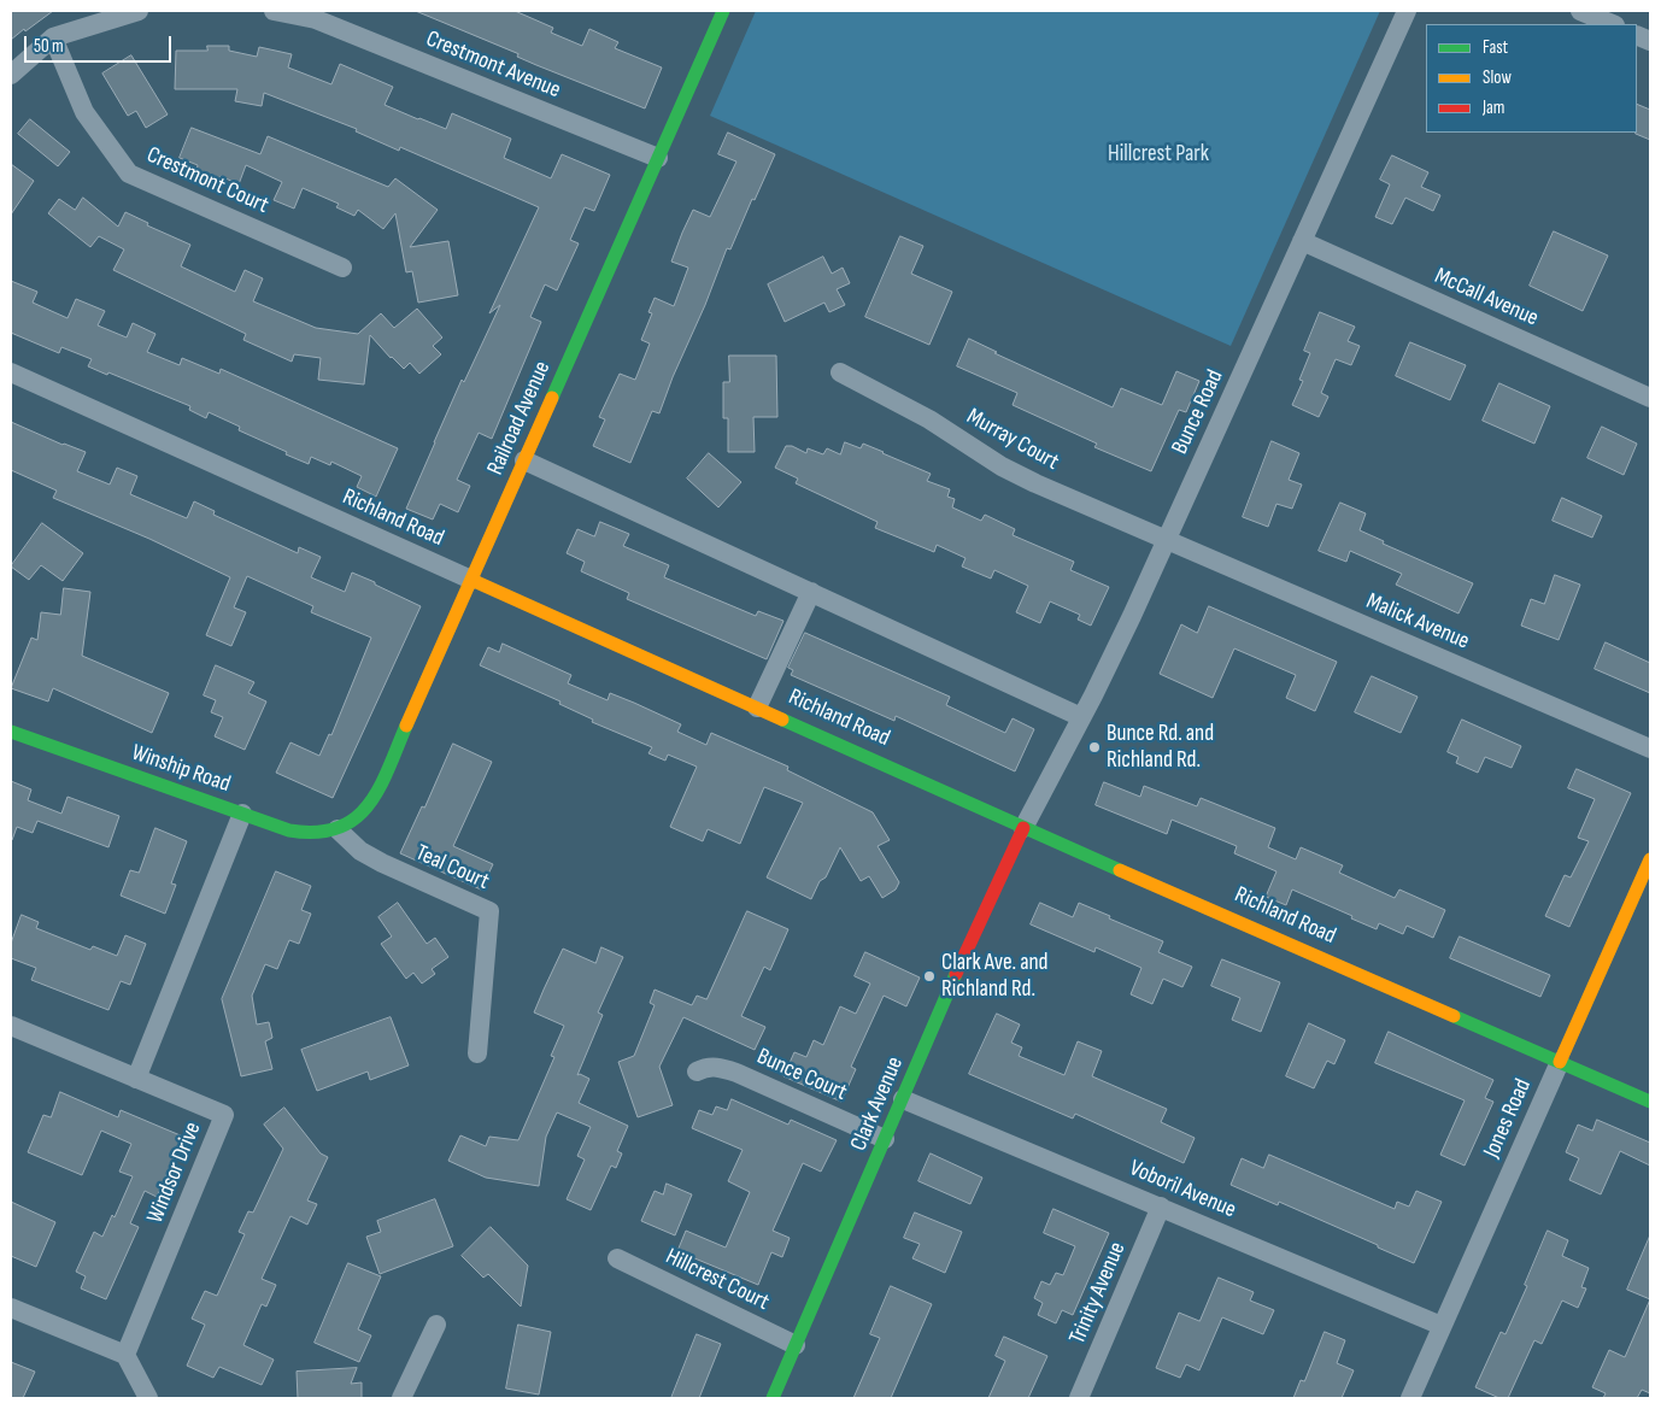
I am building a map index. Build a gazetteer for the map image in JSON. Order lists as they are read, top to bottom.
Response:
{
  "streets": {
    "street": [
      "Crestmont Avenue",
      "Crestmont Court",
      "McCall Avenue",
      "Bunce Road",
      "Railroad Avenue",
      "Murray Court",
      "Richland Road",
      "Malick Avenue",
      "Winship Road",
      "Teal Court",
      "Bunce Court",
      "Clark Avenue",
      "Jones Road",
      "Windsor Drive",
      "Voboril Avenue",
      "Hillcrest Court",
      "Trinity Avenue"
    ]
  },
  "crossings": [
    ["Crestmont Avenue", "Railroad Avenue"],
    ["McCall Avenue", "Bunce Road"],
    ["Bunce Road", "Murray Court"],
    ["Bunce Road", "Richland Road"],
    ["Bunce Road", "Malick Avenue"],
    ["Bunce Road", "Clark Avenue"],
    ["Railroad Avenue", "Richland Road"],
    ["Railroad Avenue", "Winship Road"],
    ["Railroad Avenue", "Teal Court"],
    ["Murray Court", "Malick Avenue"],
    ["Richland Road", "Clark Avenue"],
    ["Richland Road", "Jones Road"],
    ["Winship Road", "Teal Court"],
    ["Bunce Court", "Clark Avenue"],
    ["Clark Avenue", "Voboril Avenue"],
    ["Clark Avenue", "Hillcrest Court"],
    ["Jones Road", "Voboril Avenue"],
    ["Voboril Avenue", "Trinity Avenue"]
  ],
  "parks": ["Hillcrest Park"],
  "places": ["Bunce Rd. and Richland Rd.", "Clark Ave. and Richland Rd."],
  "legend": ["Fast", "Slow", "Jam"],
  "scale_bar": "50 m"
}
